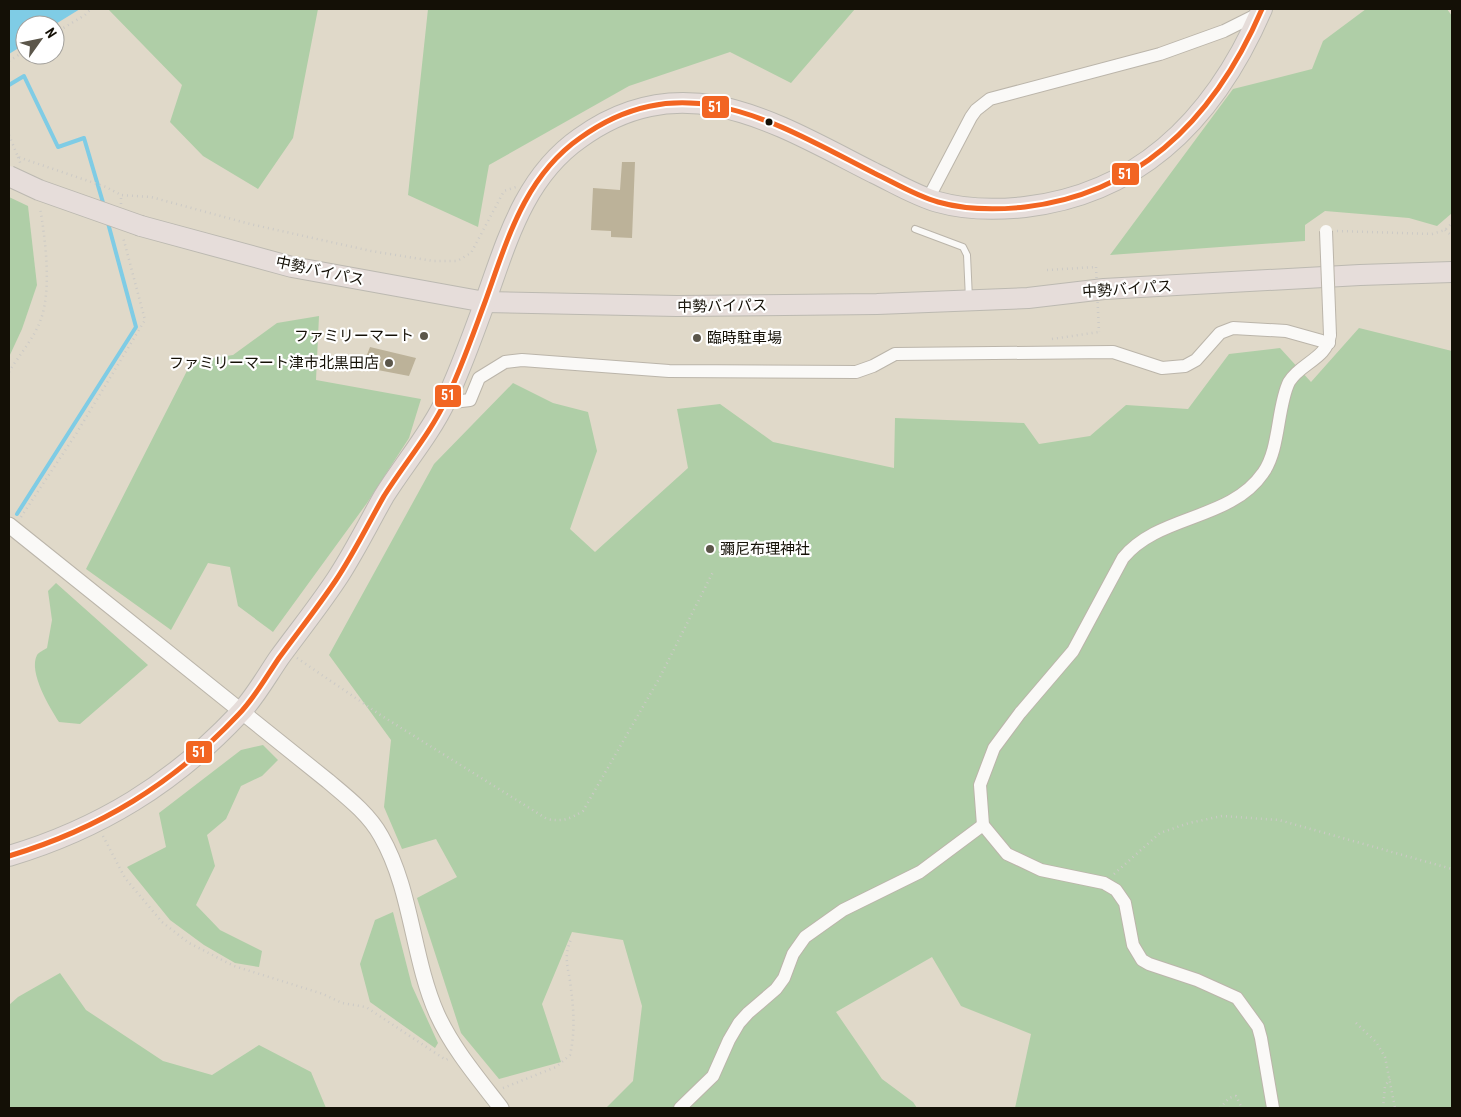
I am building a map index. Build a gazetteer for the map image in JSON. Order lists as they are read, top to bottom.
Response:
{
  "streets": {
    "highway": ["中勢バイパス"]
  },
  "places": [
    "ファミリーマート",
    "臨時駐車場",
    "ファミリーマート津市北黒田店",
    "彌尼布理神社"
  ],
  "lines": ["transit line 51"],
  "north": "top right"
}
